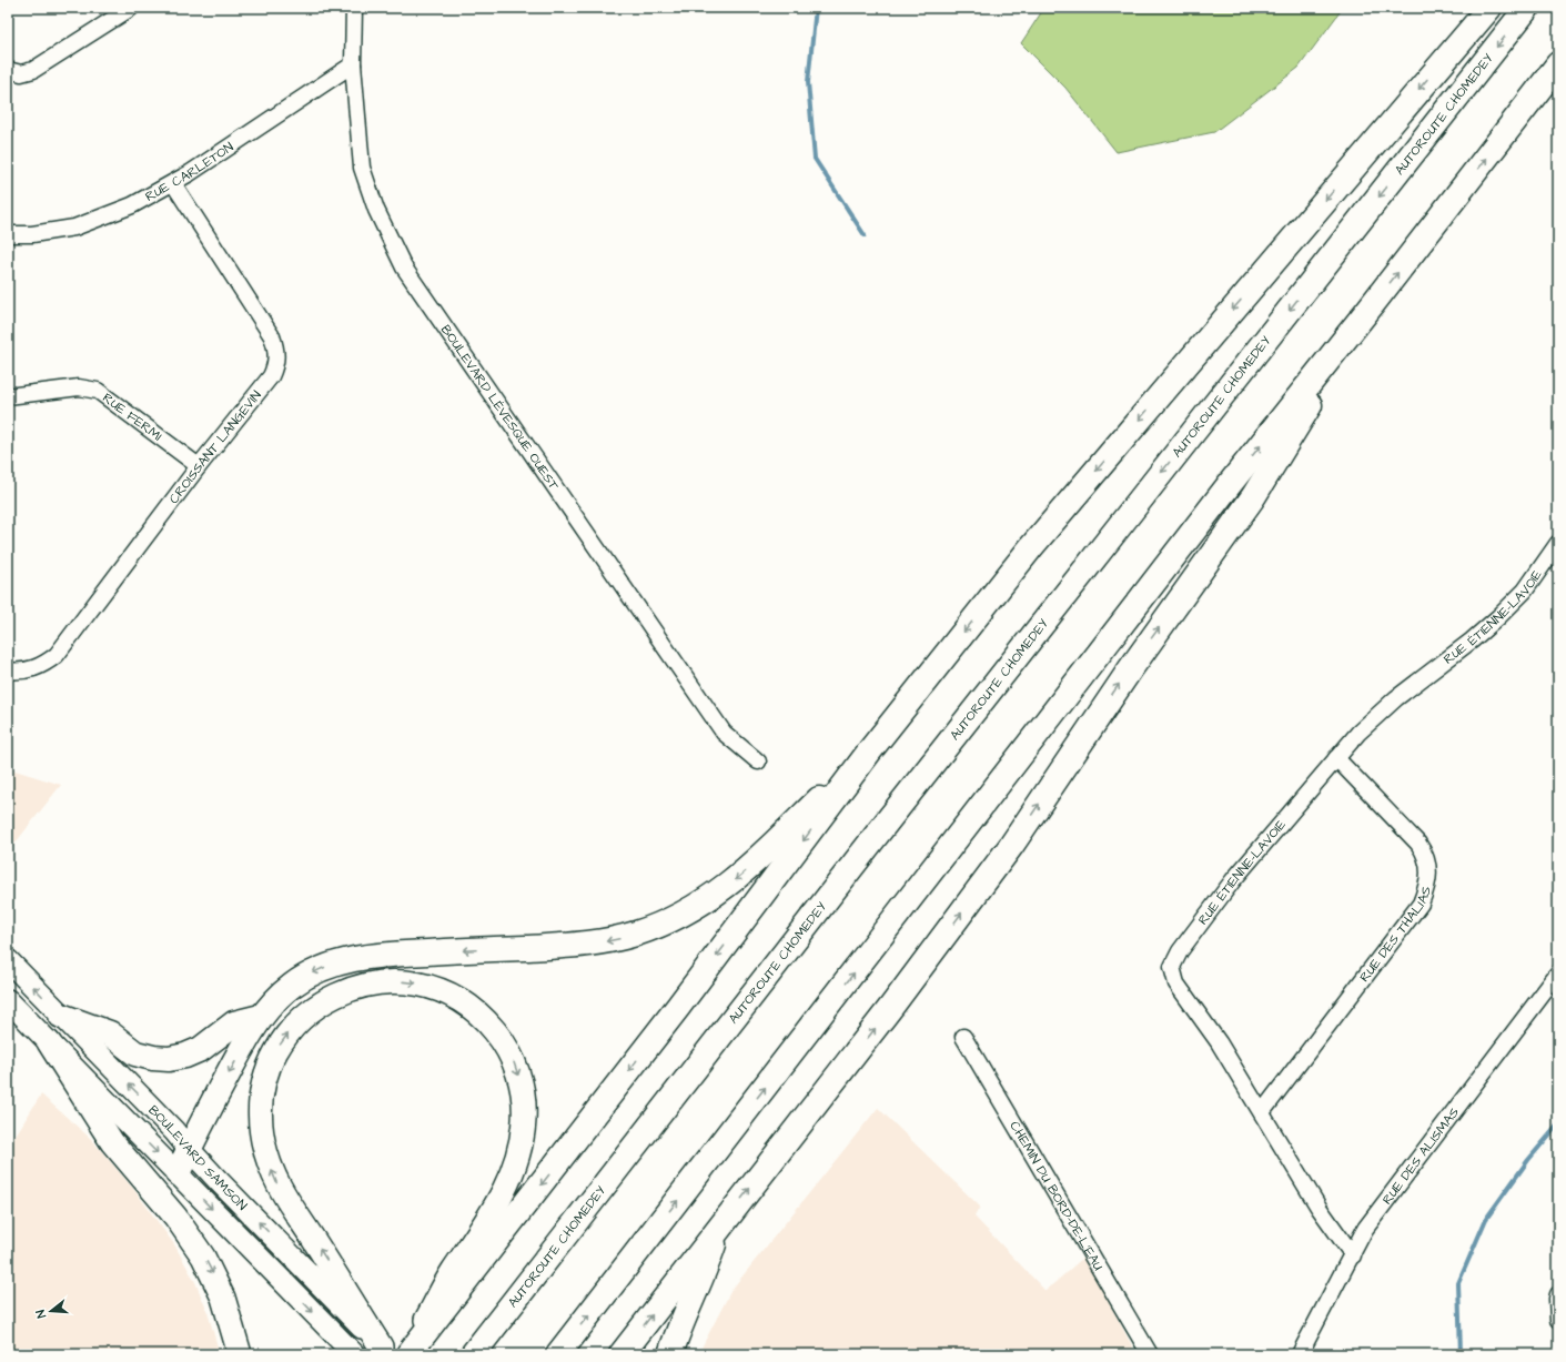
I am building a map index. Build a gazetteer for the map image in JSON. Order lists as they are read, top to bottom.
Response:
{
  "streets": {
    "highway": ["AUTOROUTE CHOMEDEY"],
    "street": [
      "RUE CARLETON",
      "BOULEVARD LÉVESQUE OUEST",
      "RUE FERMI",
      "CROISSANT LANGEVIN",
      "RUE ÉTIENNE-LAVOIE",
      "RUE DES THALIAS",
      "RUE DES ALISMAS",
      "BOULEVARD SAMSON",
      "CHEMIN DU BORD-DE-L'EAU"
    ]
  },
  "crossings": [
    ["RUE CARLETON", "BOULEVARD LÉVESQUE OUEST"],
    ["RUE CARLETON", "CROISSANT LANGEVIN"],
    ["RUE FERMI", "CROISSANT LANGEVIN"],
    ["RUE ÉTIENNE-LAVOIE", "RUE DES THALIAS"],
    ["RUE ÉTIENNE-LAVOIE", "RUE DES ALISMAS"]
  ],
  "north": "left"
}
